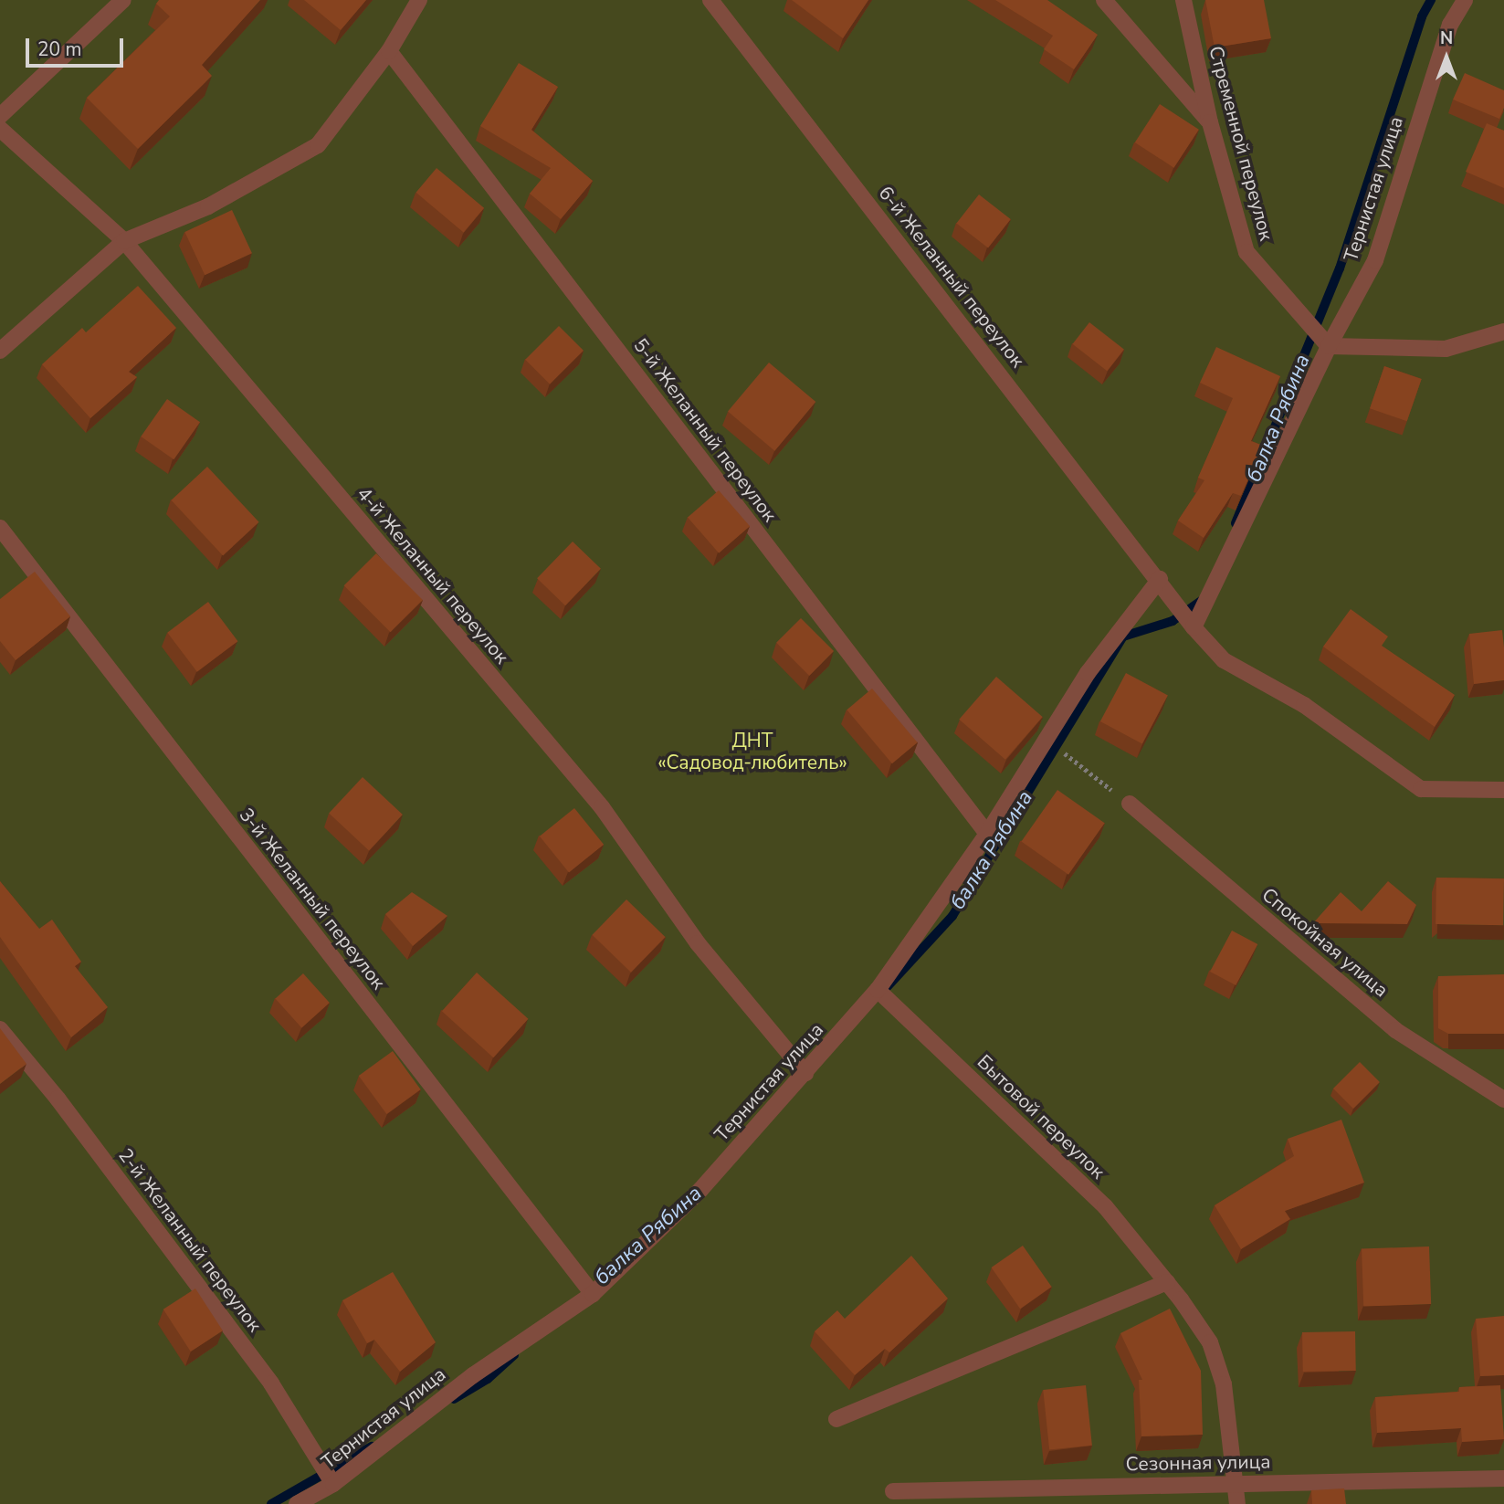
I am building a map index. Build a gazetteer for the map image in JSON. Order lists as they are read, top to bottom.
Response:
{
  "streets": {
    "street": [
      "Стременной переулок",
      "Тернистая улица",
      "6-й Желанный переулок",
      "5-й Желанный переулок",
      "4-й Желанный переулок",
      "3-й Желанный переулок",
      "Спокойная улица",
      "Бытовой переулок",
      "2-й Желанный переулок",
      "Сезонная улица"
    ]
  },
  "crossings": [
    ["Стременной переулок", "Тернистая улица"],
    ["Тернистая улица", "6-й Желанный переулок"],
    ["Тернистая улица", "5-й Желанный переулок"],
    ["Тернистая улица", "4-й Желанный переулок"],
    ["Тернистая улица", "3-й Желанный переулок"],
    ["Тернистая улица", "Бытовой переулок"],
    ["Тернистая улица", "2-й Желанный переулок"],
    ["Бытовой переулок", "Сезонная улица"]
  ],
  "water": ["балка Рябина"],
  "parks": ["ДНТ «Садовод-любитель»"],
  "scale_bar": "20 m",
  "north": "top"
}
